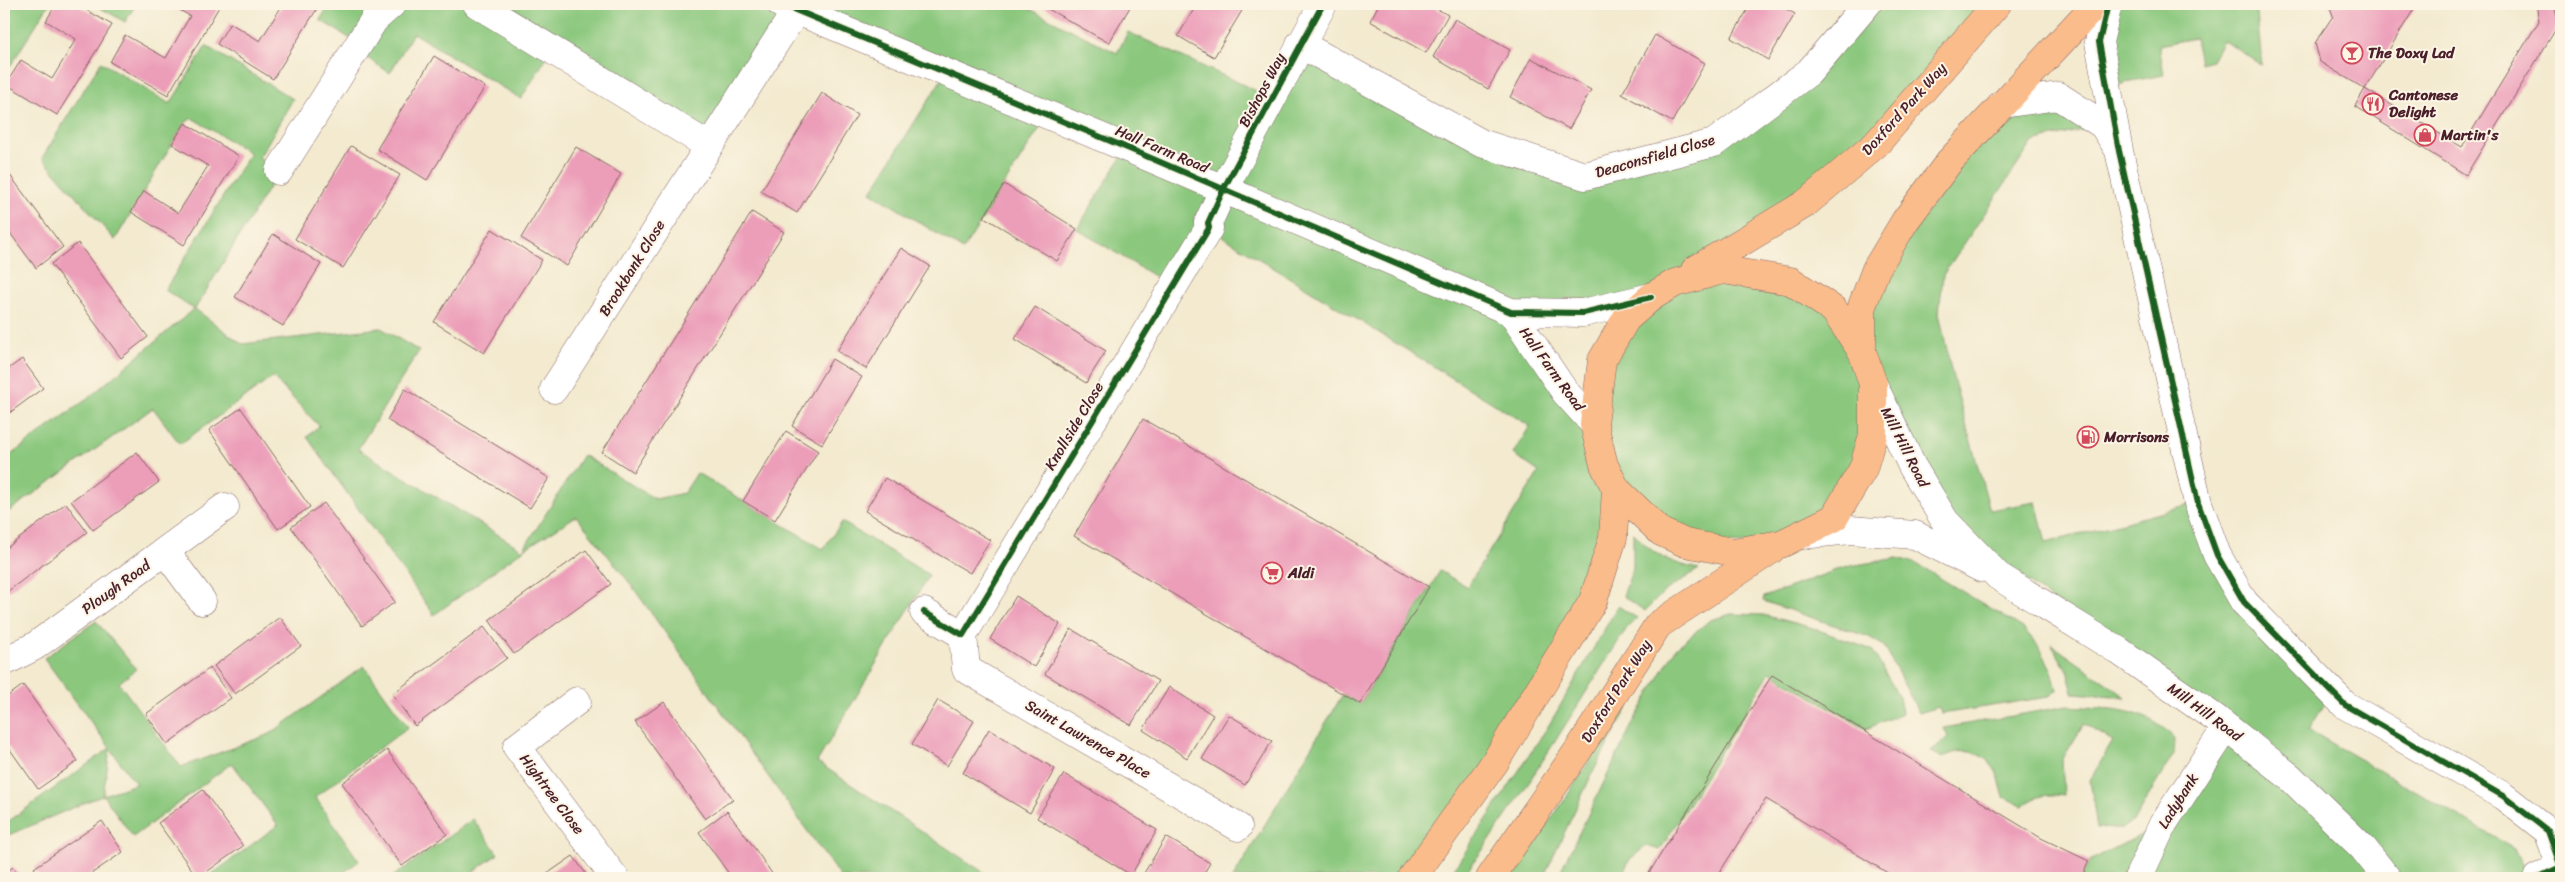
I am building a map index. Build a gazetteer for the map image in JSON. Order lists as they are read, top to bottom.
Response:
{
  "streets": {
    "main road": ["Doxford Park Way"],
    "street": [
      "Bishops Way",
      "Hall Farm Road",
      "Deaconsfield Close",
      "Brookbank Close",
      "Knollside Close",
      "Mill Hill Road",
      "Plough Road",
      "Saint Lawrence Place",
      "Hightree Close",
      "Ladybank"
    ]
  },
  "crossings": [
    ["Bishops Way", "Hall Farm Road"],
    ["Bishops Way", "Deaconsfield Close"],
    ["Bishops Way", "Knollside Close"],
    ["Doxford Park Way", "Hall Farm Road"],
    ["Doxford Park Way", "Mill Hill Road"],
    ["Hall Farm Road", "Brookbank Close"],
    ["Hall Farm Road", "Knollside Close"],
    ["Knollside Close", "Saint Lawrence Place"],
    ["Mill Hill Road", "Ladybank"]
  ],
  "places": {
    "bar": ["The Doxy Lad"],
    "restaurant": ["Cantonese Delight"],
    "shop": ["Martin's"],
    "fuel station": ["Morrisons"],
    "supermarket": ["Aldi"]
  }
}
